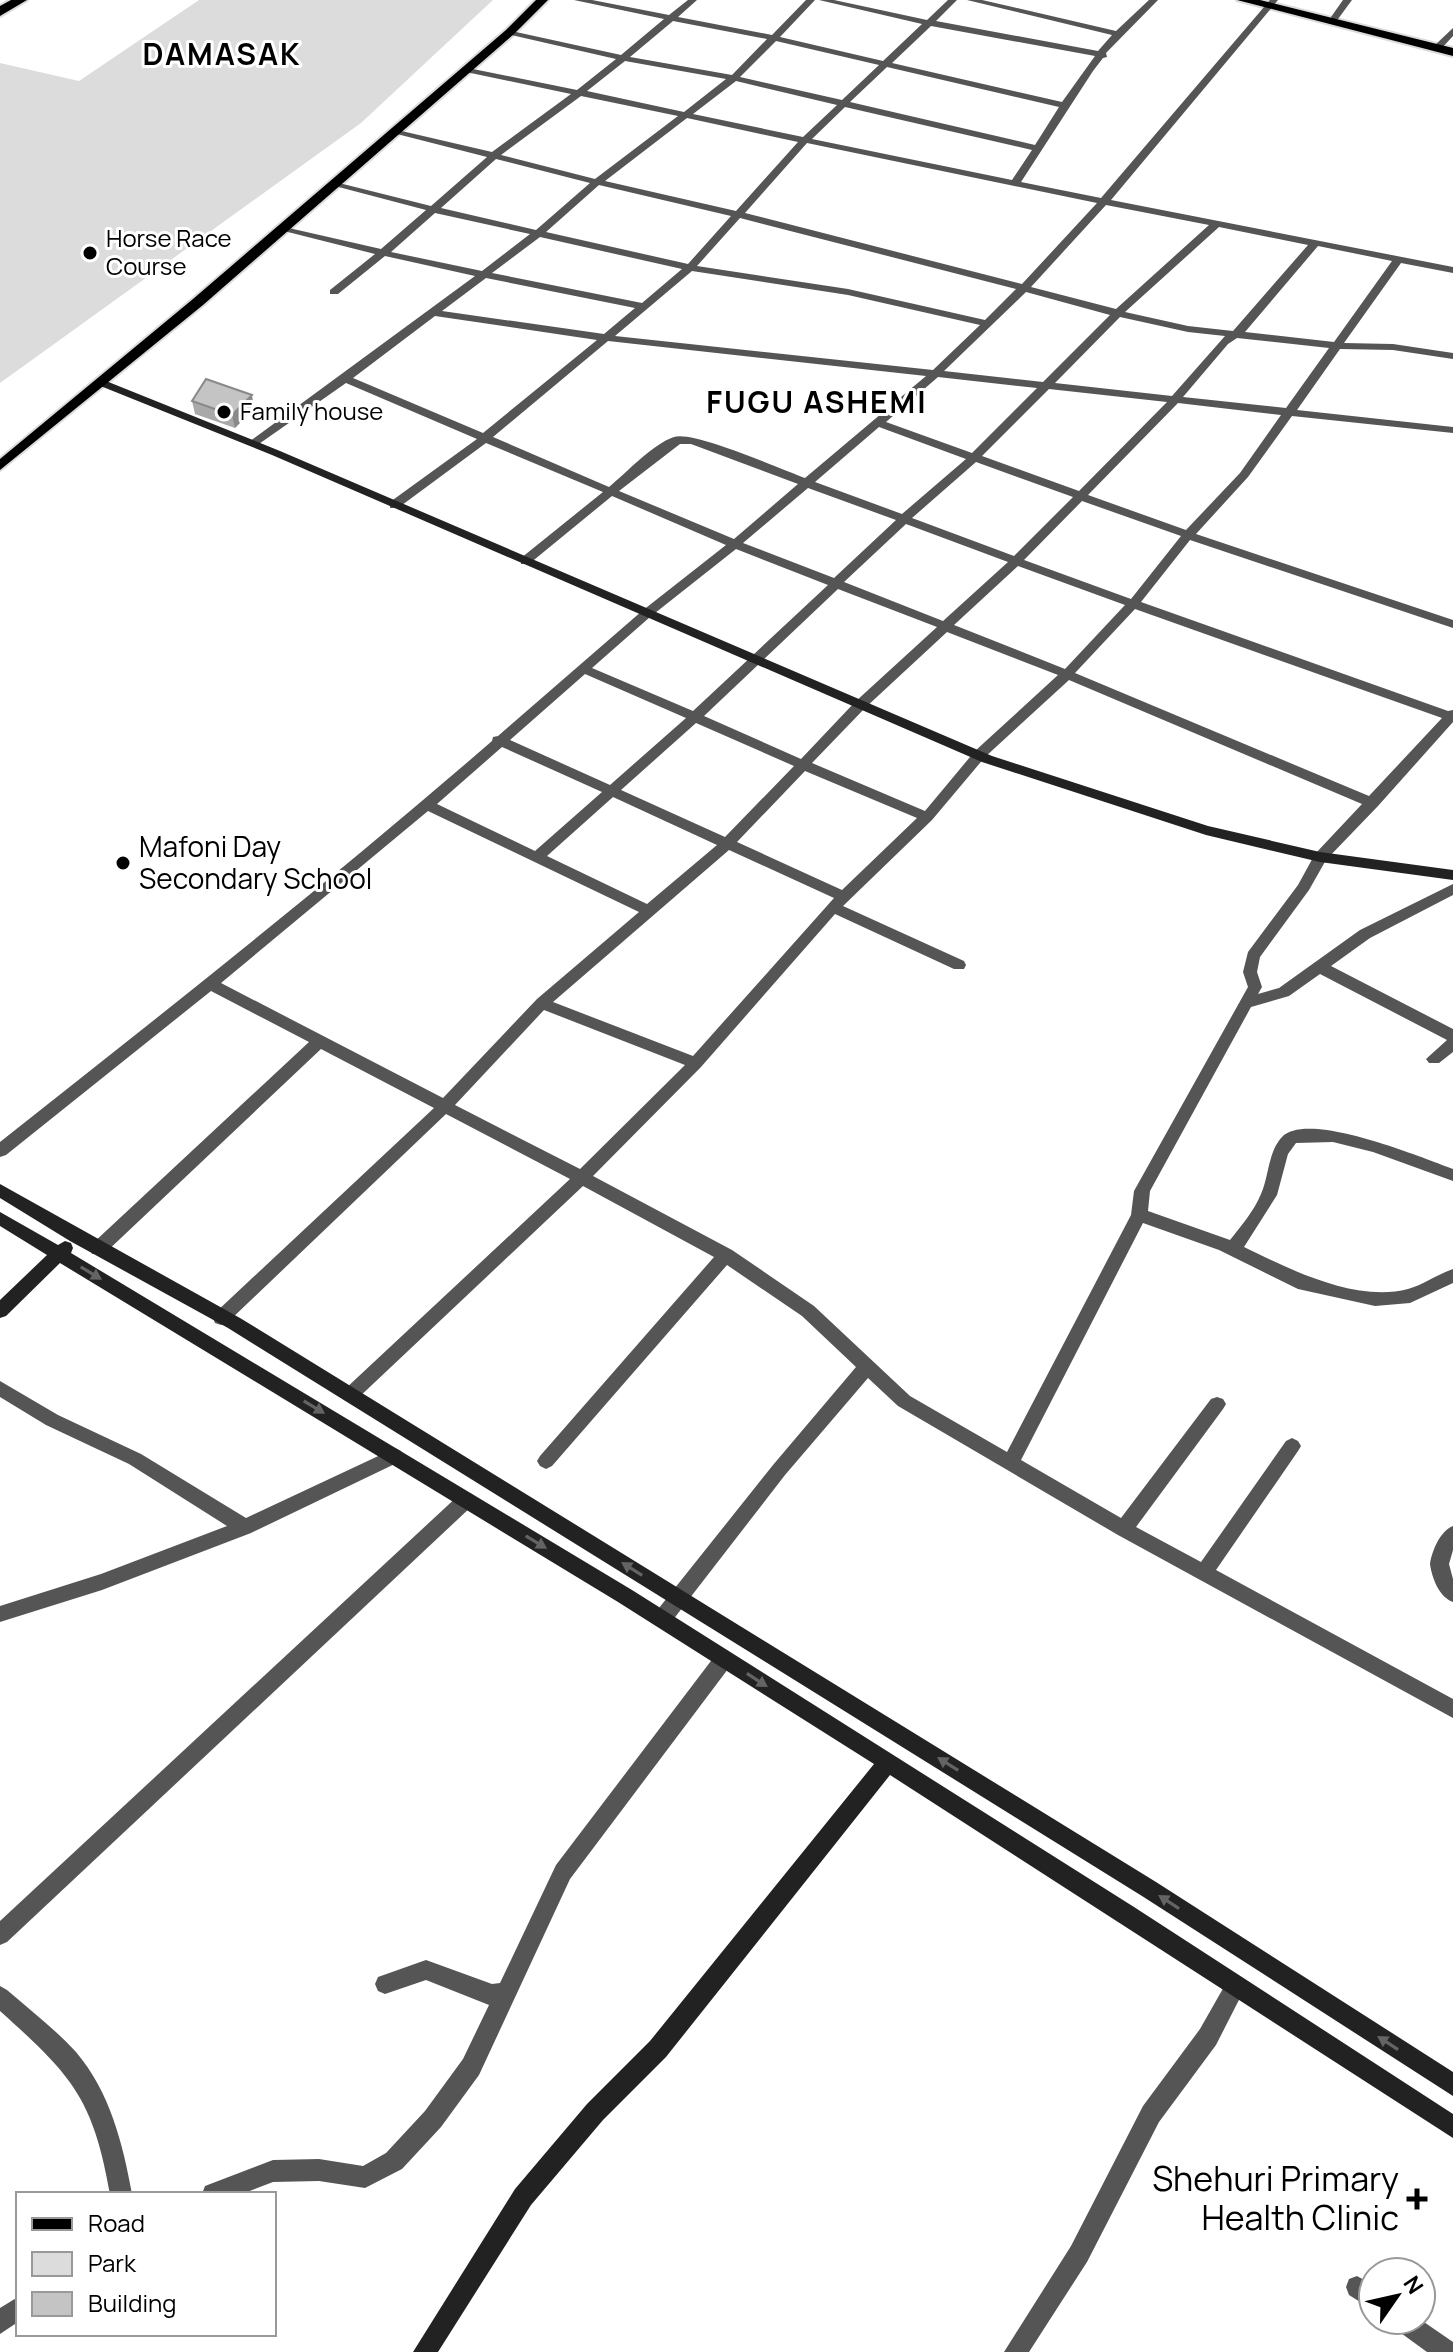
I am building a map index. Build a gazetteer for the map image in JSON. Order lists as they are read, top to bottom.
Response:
{
  "districts": ["DAMASAK", "FUGU ASHEMI"],
  "places": {
    "other": ["Horse Race Course", "Family house", "Mafoni Day Secondary School"],
    "health": ["Shehuri Primary Health Clinic"]
  },
  "legend": ["Road", "Park", "Building"],
  "north": "top right"
}
